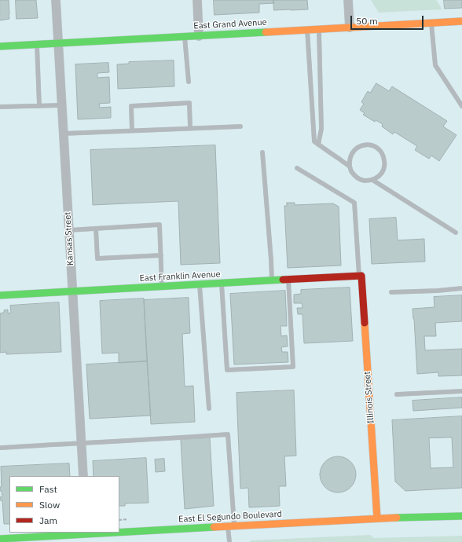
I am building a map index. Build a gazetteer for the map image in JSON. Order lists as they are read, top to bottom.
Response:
{
  "streets": {
    "main road": [
      "East Grand Avenue",
      "East Franklin Avenue",
      "Illinois Street",
      "East El Segundo Boulevard"
    ],
    "street": ["Kansas Street"]
  },
  "crossings": [
    ["East Grand Avenue", "Kansas Street"],
    ["Kansas Street", "East Franklin Avenue"],
    ["East Franklin Avenue", "Illinois Street"],
    ["Illinois Street", "East El Segundo Boulevard"]
  ],
  "legend": ["Fast", "Slow", "Jam"],
  "scale_bar": "50 m"
}
